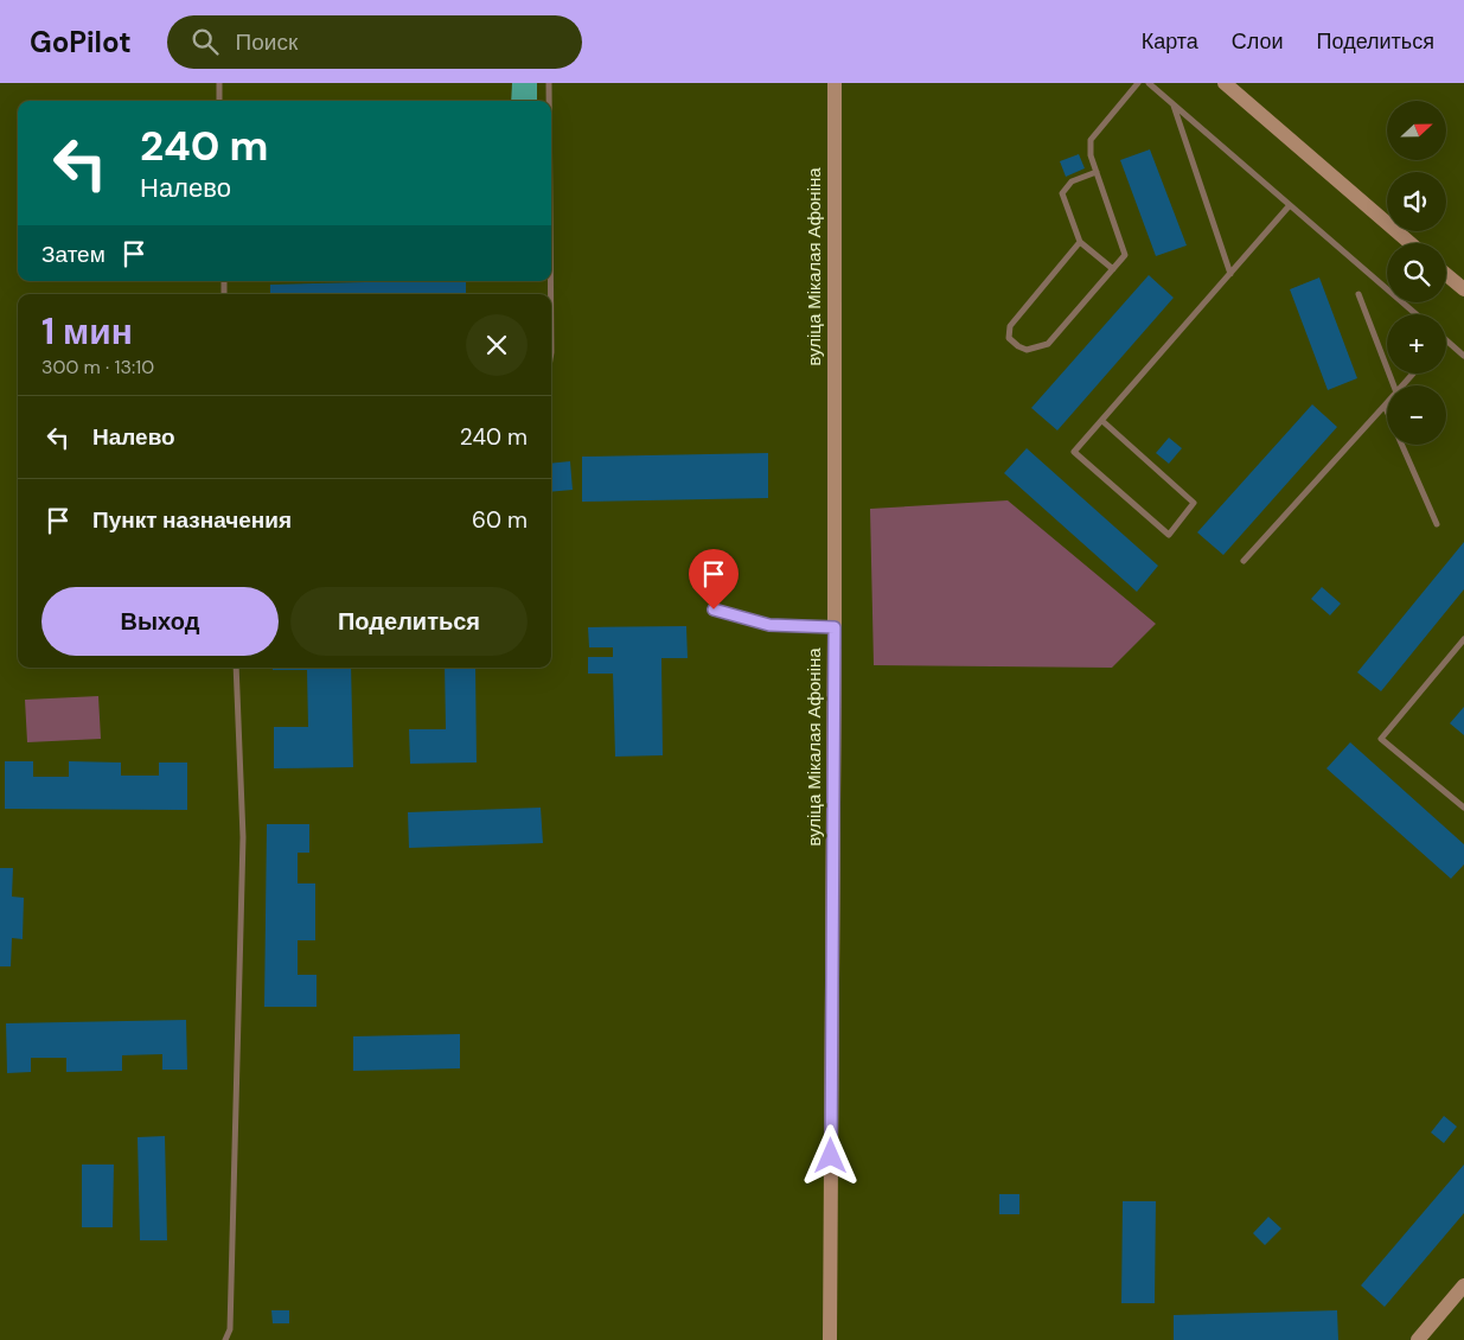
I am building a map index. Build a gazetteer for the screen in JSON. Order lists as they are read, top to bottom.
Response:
{
  "streets": {
    "street": ["вуліца Мікалая Афоніна"]
  },
  "north": "right",
  "page": {
    "header": "GoPilot",
    "search": "Поиск",
    "nav": ["Карта", "Слои", "Поделиться"],
    "map_buttons": ["+", "−"],
    "turn": ["240 m", "Налево"],
    "then": "Затем",
    "heading": ["1 мин", "300 m · 13:10"],
    "list": [
      {
        "name": "Налево",
        "value": "240 m"
      },
      {
        "name": "Пункт назначения",
        "value": "60 m"
      }
    ],
    "buttons": ["Выход", "Поделиться"]
  }
}
